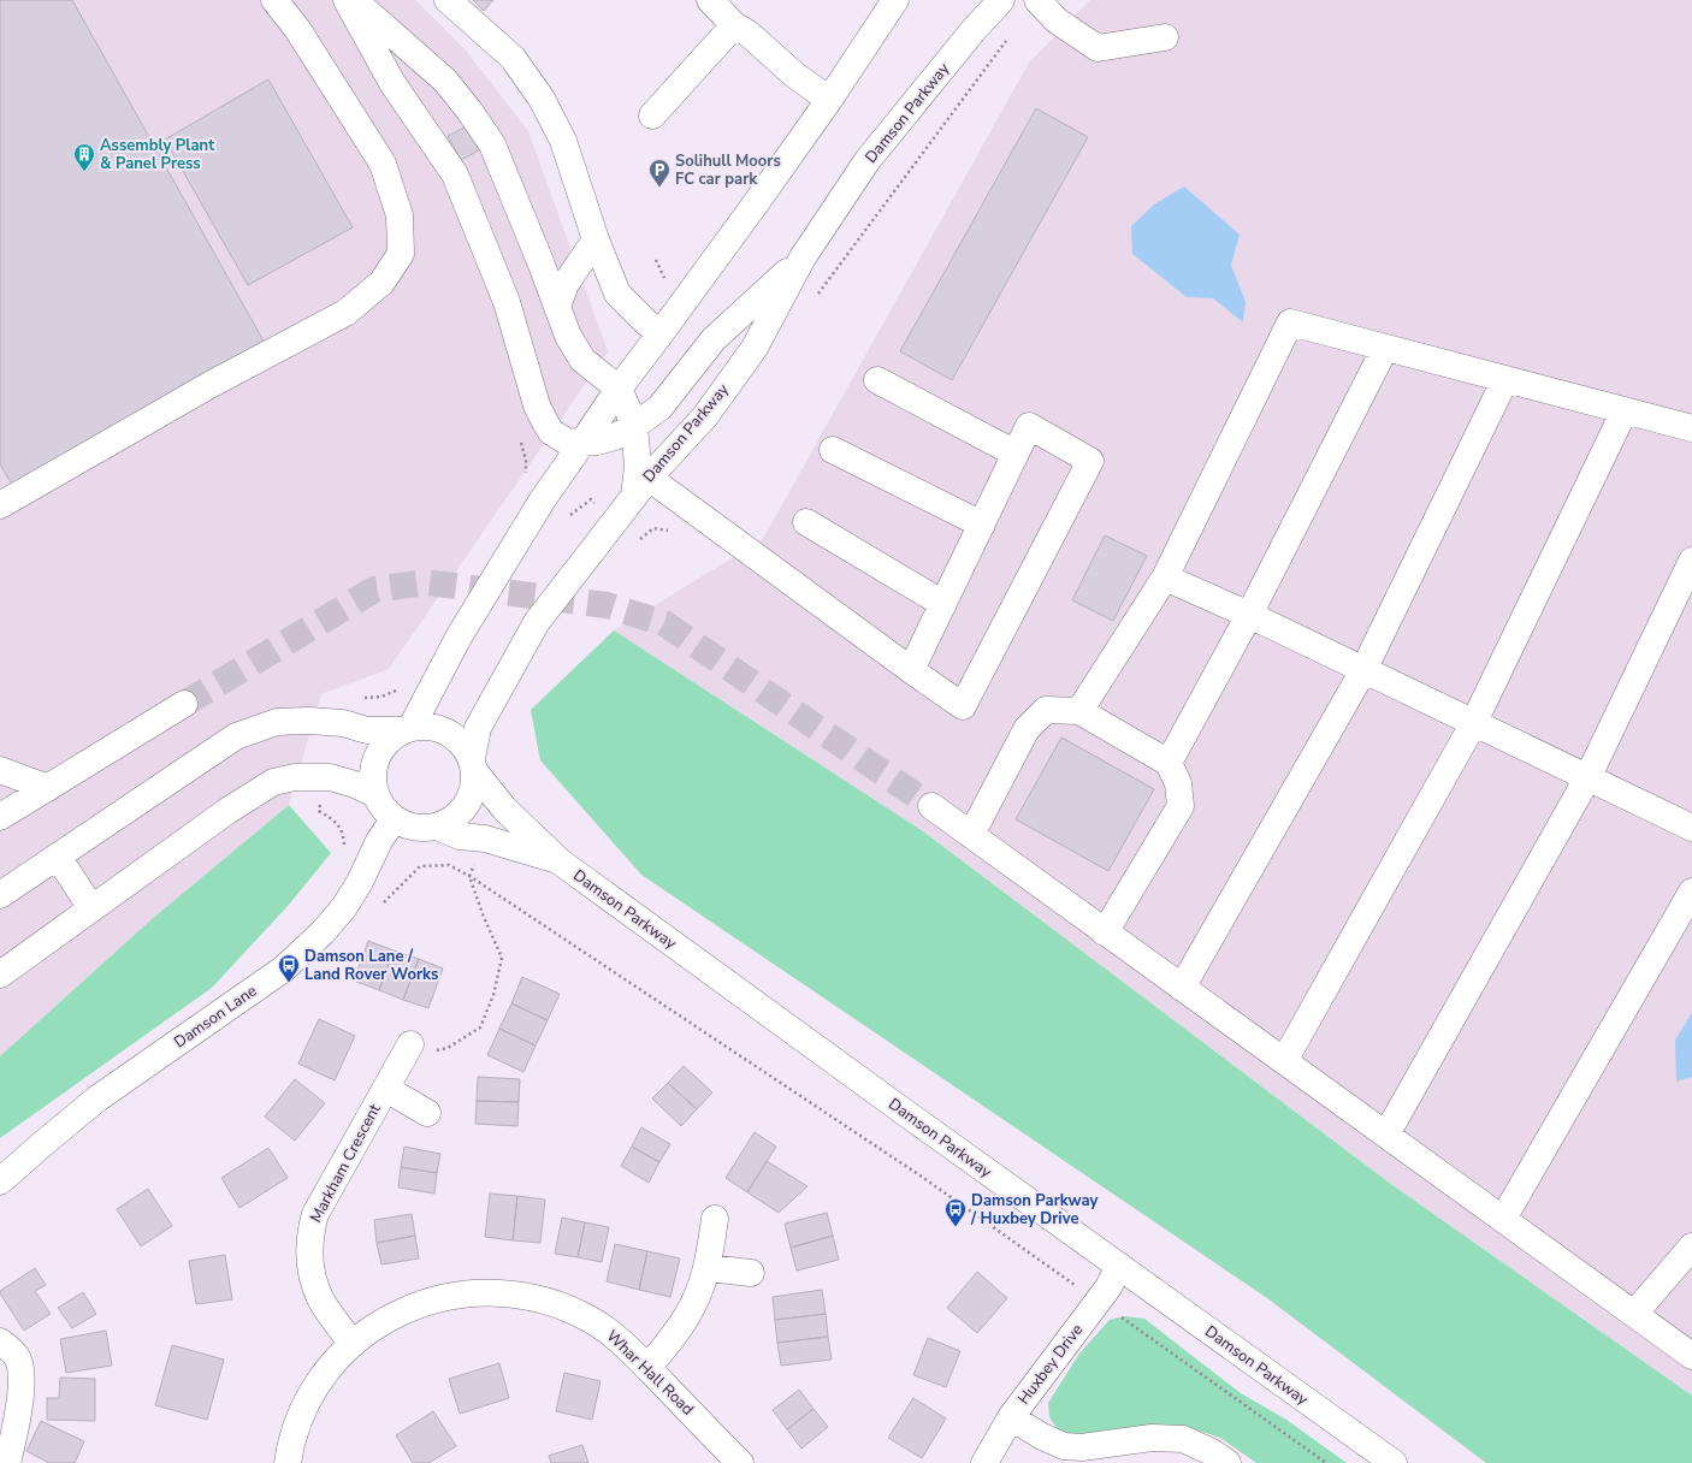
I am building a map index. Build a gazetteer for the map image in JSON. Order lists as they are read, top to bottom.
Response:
{
  "streets": {
    "street": [
      "Damson Parkway",
      "Damson Lane",
      "Markham Crescent",
      "Huxbey Drive",
      "Whar Hall Road"
    ]
  },
  "crossings": [
    ["Damson Parkway", "Damson Lane"],
    ["Damson Parkway", "Huxbey Drive"],
    ["Markham Crescent", "Whar Hall Road"]
  ],
  "places": {
    "building": ["Assembly Plant & Panel Press"],
    "parking": ["Solihull Moors FC car park"],
    "bus stop": ["Damson Lane / Land Rover Works", "Damson Parkway / Huxbey Drive"]
  }
}
